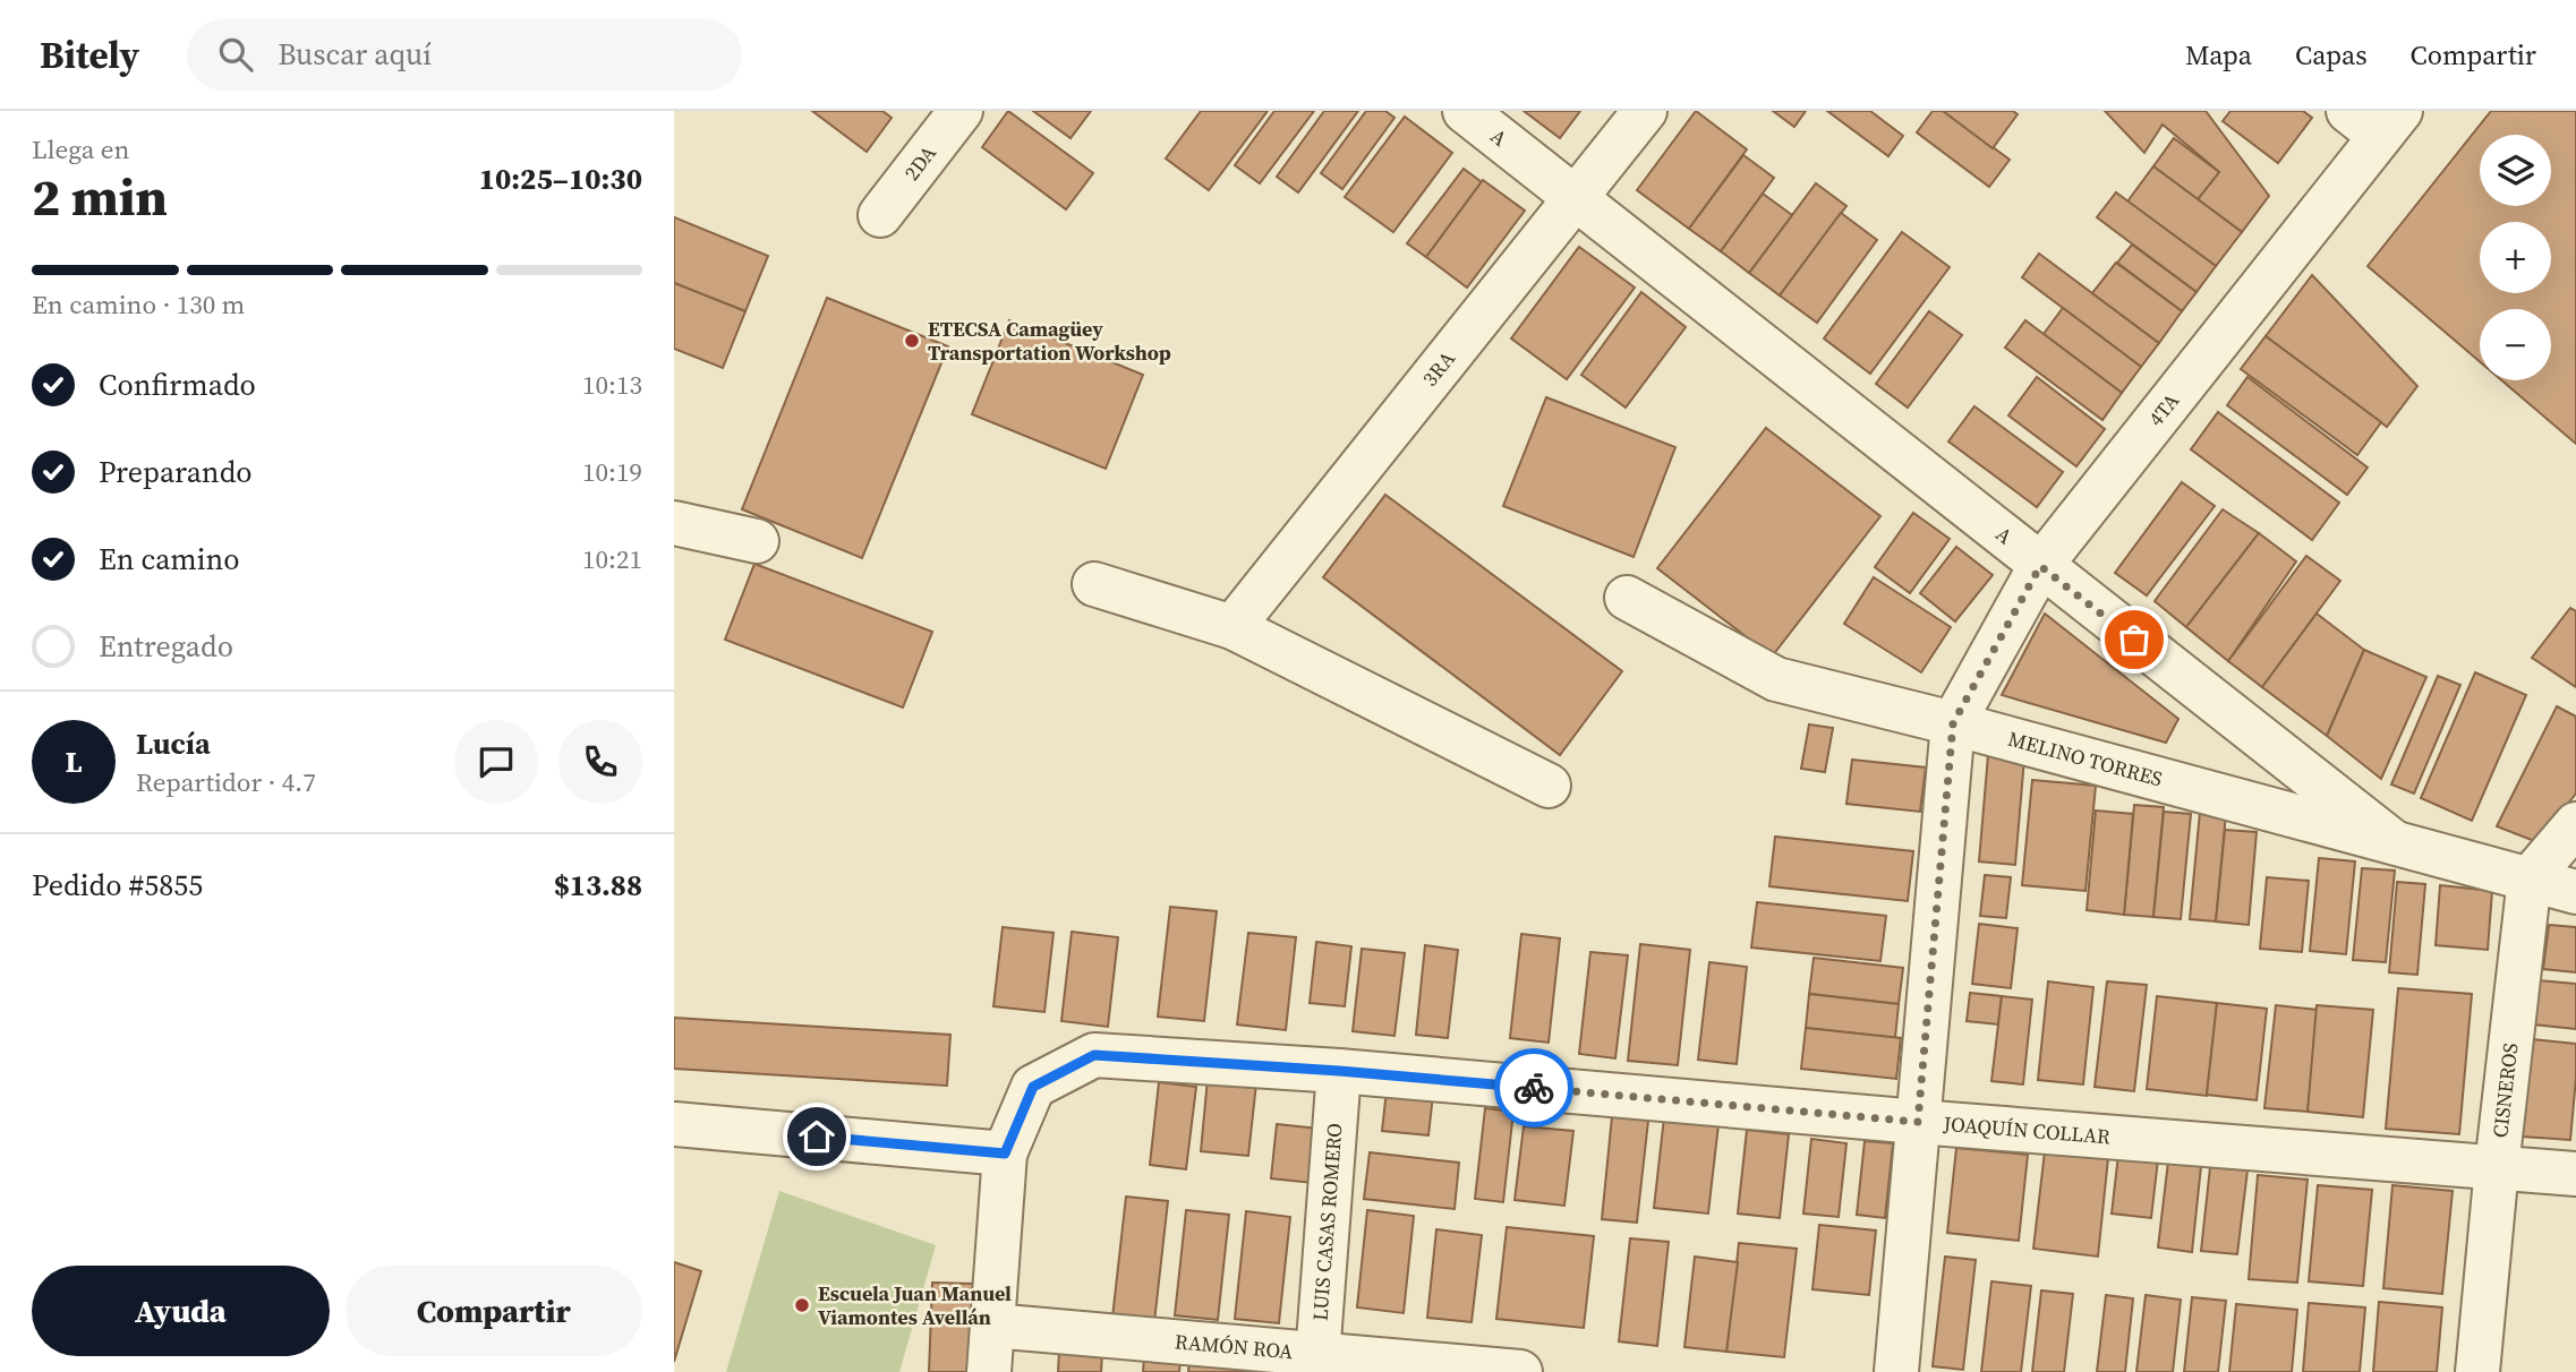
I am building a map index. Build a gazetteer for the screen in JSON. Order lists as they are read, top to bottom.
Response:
{
  "streets": {
    "street": [
      "A",
      "2DA",
      "3RA",
      "4TA",
      "MELINO TORRES",
      "CISNEROS",
      "JOAQUÍN COLLAR",
      "LUIS CASAS ROMERO",
      "RAMÓN ROA"
    ]
  },
  "crossings": [
    ["A", "3RA"],
    ["A", "4TA"],
    ["A", "MELINO TORRES"],
    ["A", "CISNEROS"],
    ["4TA", "MELINO TORRES"],
    ["CISNEROS", "JOAQUÍN COLLAR"],
    ["JOAQUÍN COLLAR", "LUIS CASAS ROMERO"],
    ["JOAQUÍN COLLAR", "RAMÓN ROA"],
    ["LUIS CASAS ROMERO", "RAMÓN ROA"]
  ],
  "places": ["ETECSA Camagüey Transportation Workshop", "Escuela Juan Manuel Viamontes Avellán"],
  "page": {
    "header": "Bitely",
    "search": "Buscar aquí",
    "nav": ["Mapa", "Capas", "Compartir"],
    "heading": ["2 min", "Llega en", "10:25–10:30"],
    "panel": [
      "Lucía",
      "Repartidor · 4.7",
      "Pedido #5855",
      "$13.88"
    ],
    "map_buttons": ["+", "−"],
    "bar": "En camino · 130 m",
    "list": [
      ["Confirmado", "10:13"],
      ["Preparando", "10:19"],
      ["En camino", "10:21"],
      "Entregado"
    ],
    "round": "L",
    "buttons": ["Ayuda", "Compartir"]
  }
}
